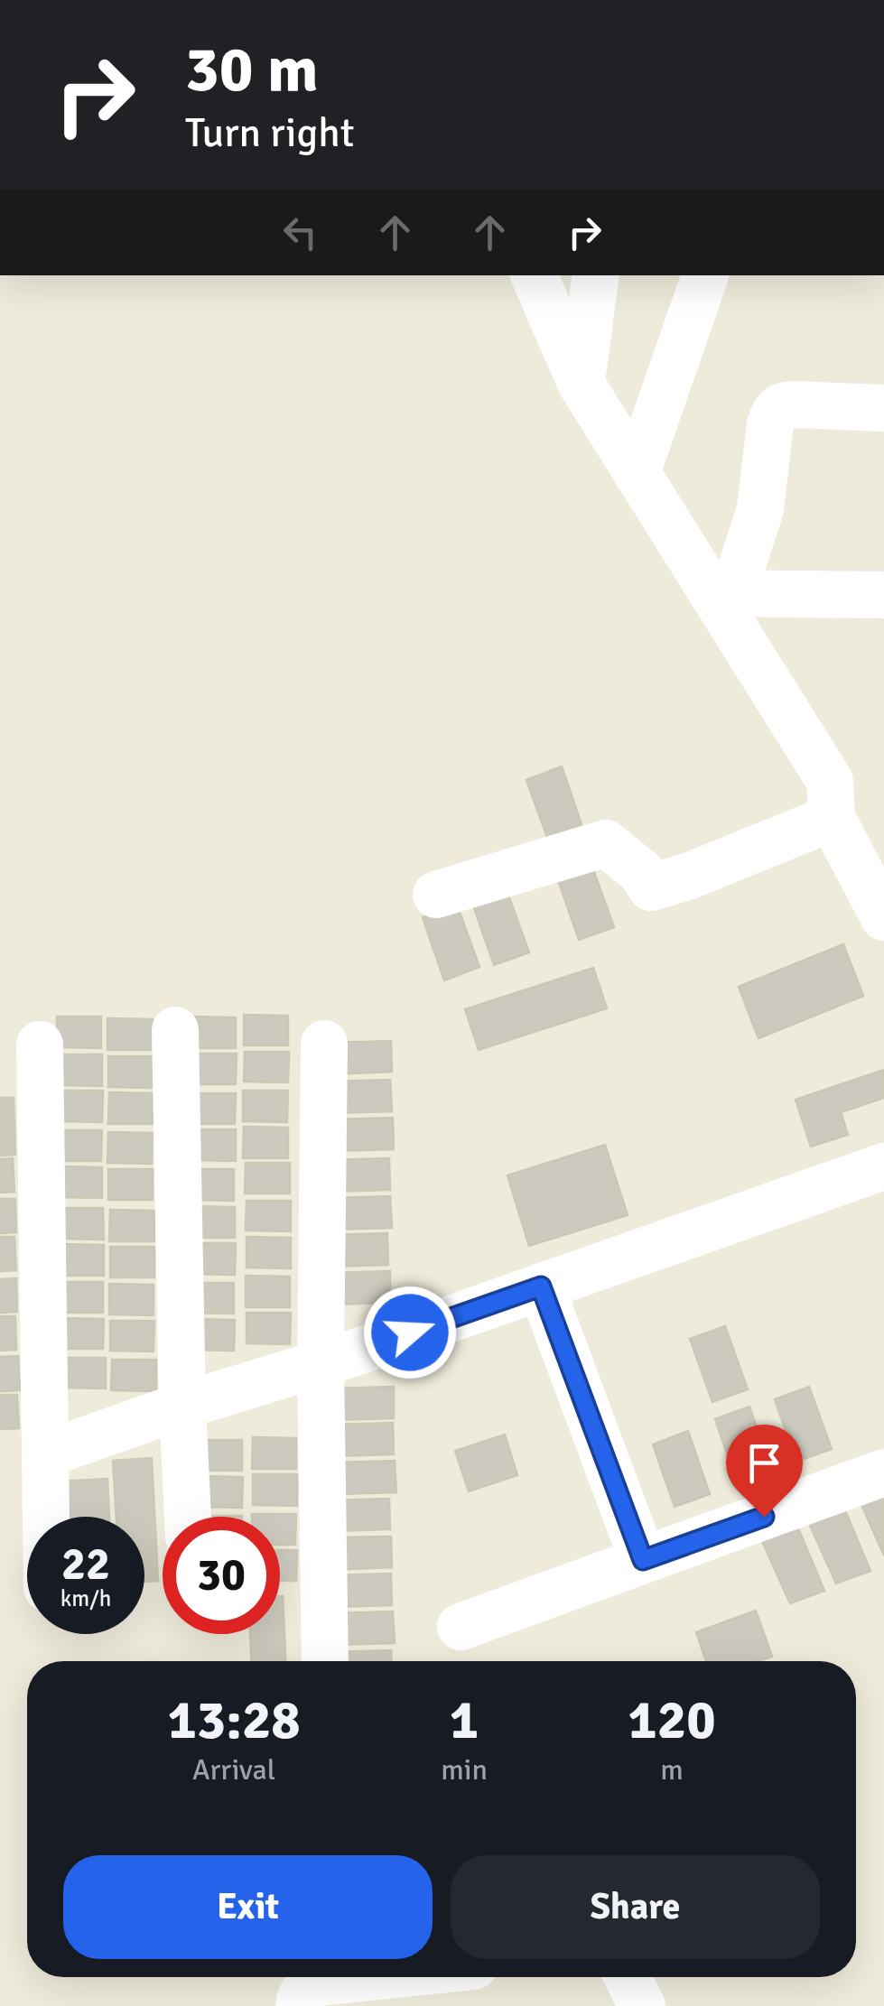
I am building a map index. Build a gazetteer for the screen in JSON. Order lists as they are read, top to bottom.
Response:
{
  "page": {
    "turn": ["30 m", "Turn right"],
    "speed": "22 km/h",
    "limit": "30",
    "eta": [
      "13:28",
      "Arrival",
      "1",
      "min",
      "120",
      "m"
    ],
    "buttons": ["Exit", "Share"]
  }
}
